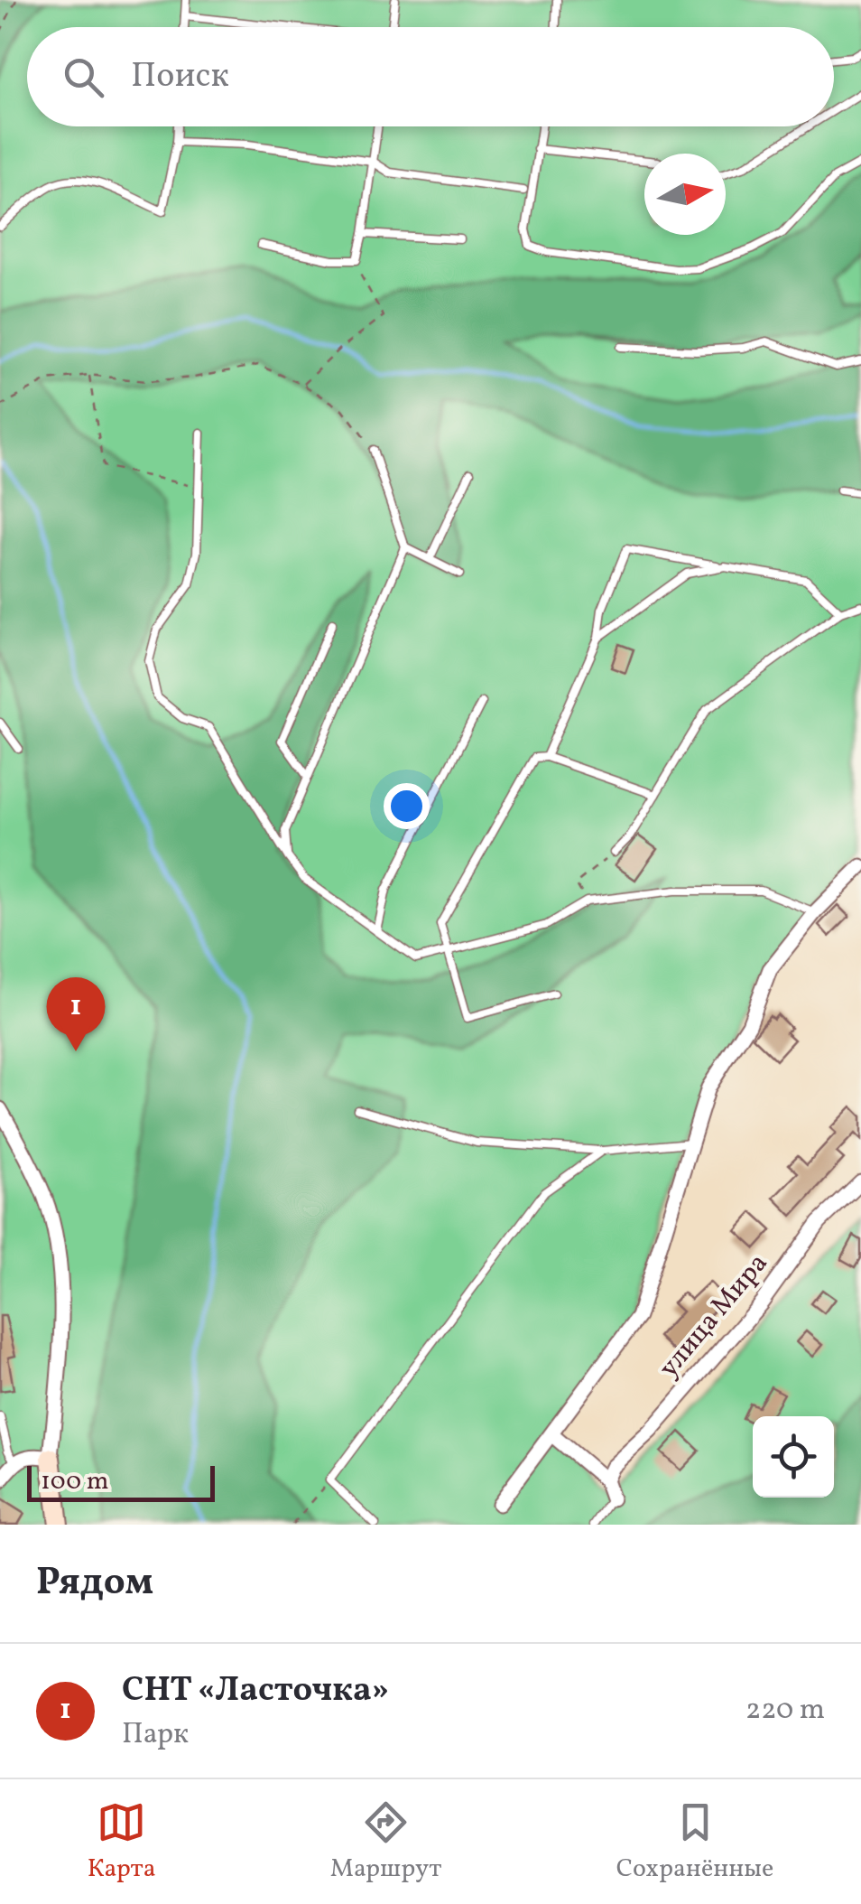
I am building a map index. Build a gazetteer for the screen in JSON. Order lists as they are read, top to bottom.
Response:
{
  "streets": {
    "street": ["улица Мира"]
  },
  "scale_bar": "100 m",
  "north": "right",
  "page": {
    "search": "Поиск",
    "pins": "1",
    "scale": "100 m",
    "heading": "Рядом",
    "list": [
      {
        "mark": "1",
        "name": "СНТ «Ласточка»",
        "note": "Парк",
        "value": "220 m"
      }
    ],
    "nav": ["Карта", "Маршрут", "Сохранённые"]
  }
}
